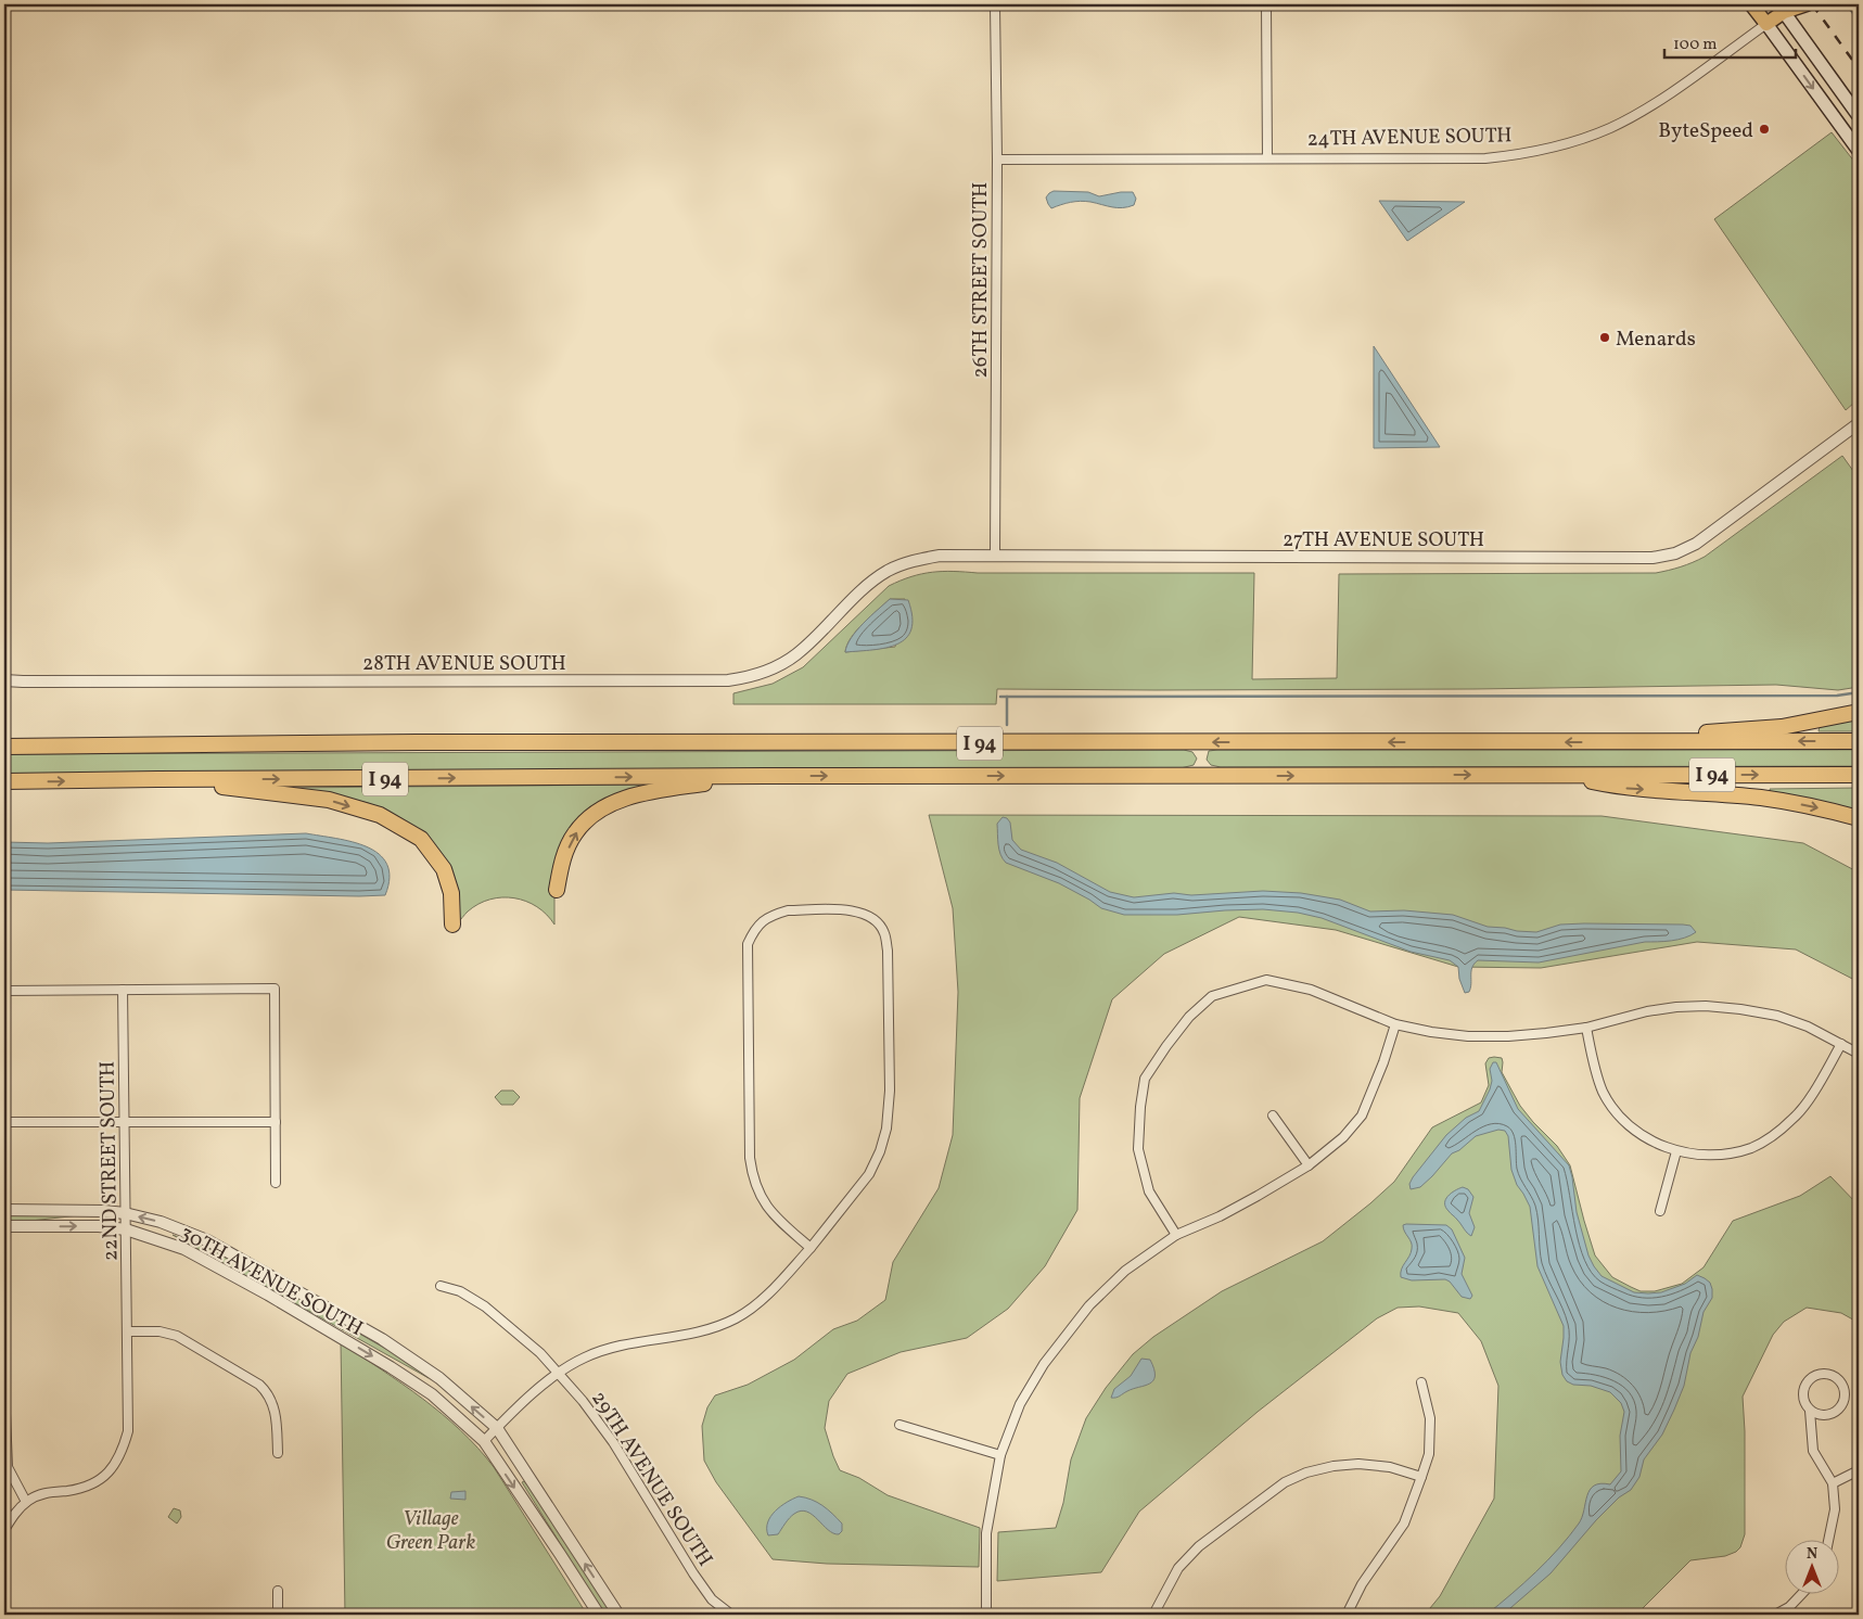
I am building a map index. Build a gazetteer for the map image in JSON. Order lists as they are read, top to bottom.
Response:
{
  "streets": {
    "highway": ["I 94"],
    "main road": ["24TH AVENUE SOUTH"],
    "street": [
      "26TH STREET SOUTH",
      "27TH AVENUE SOUTH",
      "28TH AVENUE SOUTH",
      "22ND STREET SOUTH",
      "30TH AVENUE SOUTH",
      "29TH AVENUE SOUTH"
    ]
  },
  "crossings": [
    ["24TH AVENUE SOUTH", "26TH STREET SOUTH"],
    ["26TH STREET SOUTH", "27TH AVENUE SOUTH"],
    ["27TH AVENUE SOUTH", "28TH AVENUE SOUTH"],
    ["22ND STREET SOUTH", "30TH AVENUE SOUTH"]
  ],
  "parks": ["Village Green Park"],
  "places": ["ByteSpeed", "Menards"],
  "scale_bar": "100 m",
  "north": "top"
}
